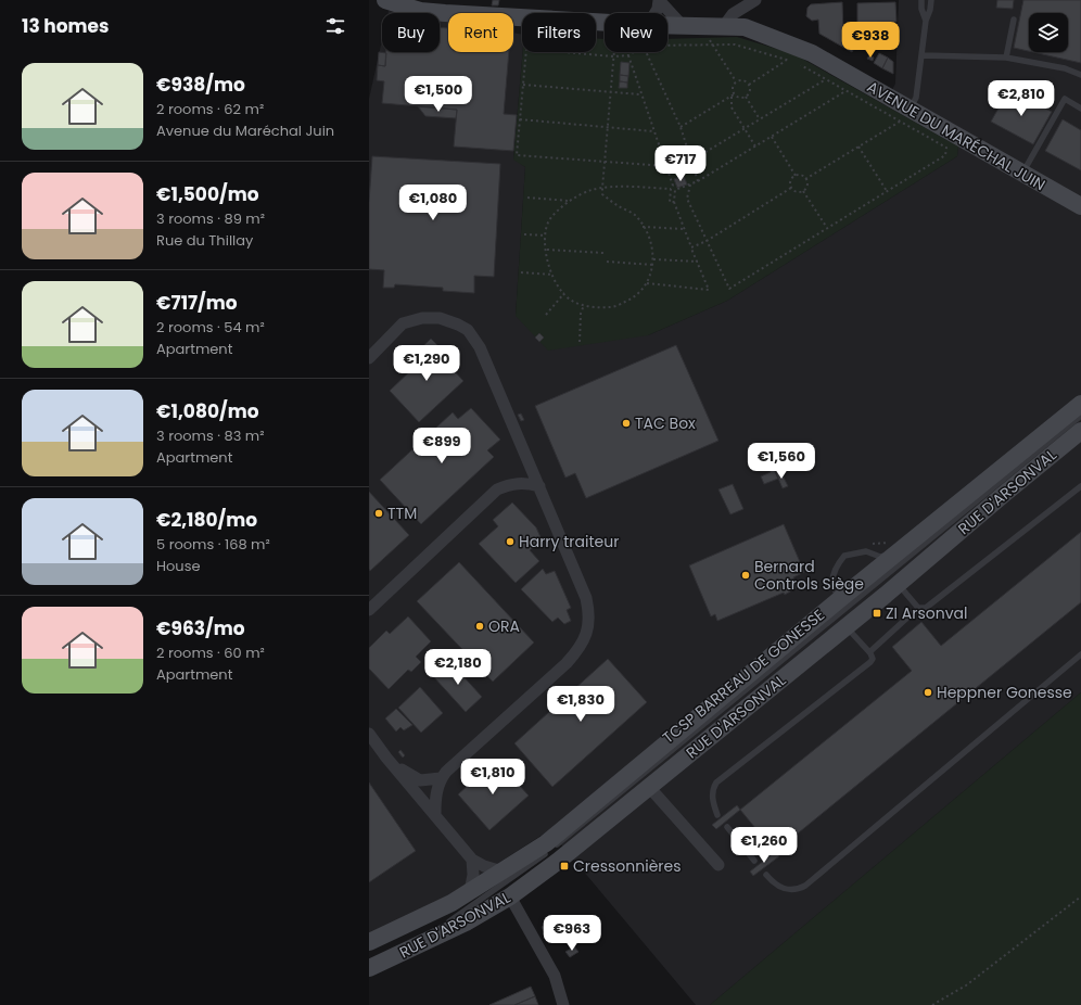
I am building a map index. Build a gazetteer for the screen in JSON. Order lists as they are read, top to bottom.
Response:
{
  "streets": {
    "main road": ["AVENUE DU MARÉCHAL JUIN", "RUE D'ARSONVAL"],
    "lane": ["TCSP BARREAU DE GONESSE"]
  },
  "crossings": [
    ["RUE D'ARSONVAL", "TCSP BARREAU DE GONESSE"]
  ],
  "places": {
    "other": [
      "TAC Box",
      "TTM",
      "Harry traiteur",
      "Bernard Controls Siège",
      "ORA",
      "Heppner Gonesse"
    ],
    "transit": ["ZI Arsonval", "Cressonnières"]
  },
  "page": {
    "heading": "13 homes",
    "chip": [
      "Buy",
      "Rent",
      "Filters",
      "New"
    ],
    "price": [
      "€938",
      "€1,500",
      "€2,810",
      "€717",
      "€1,080",
      "€1,290",
      "€899",
      "€1,560",
      "€2,180",
      "€1,830",
      "€1,810",
      "€1,260",
      "€963"
    ],
    "list": [
      {
        "name": "€938/mo",
        "note": "2 rooms · 62 m² · Avenue du Maréchal Juin"
      },
      {
        "name": "€1,500/mo",
        "note": "3 rooms · 89 m² · Rue du Thillay"
      },
      {
        "name": "€717/mo",
        "note": "2 rooms · 54 m² · Apartment"
      },
      {
        "name": "€1,080/mo",
        "note": "3 rooms · 83 m² · Apartment"
      },
      {
        "name": "€2,180/mo",
        "note": "5 rooms · 168 m² · House"
      },
      {
        "name": "€963/mo",
        "note": "2 rooms · 60 m² · Apartment"
      }
    ]
  }
}
